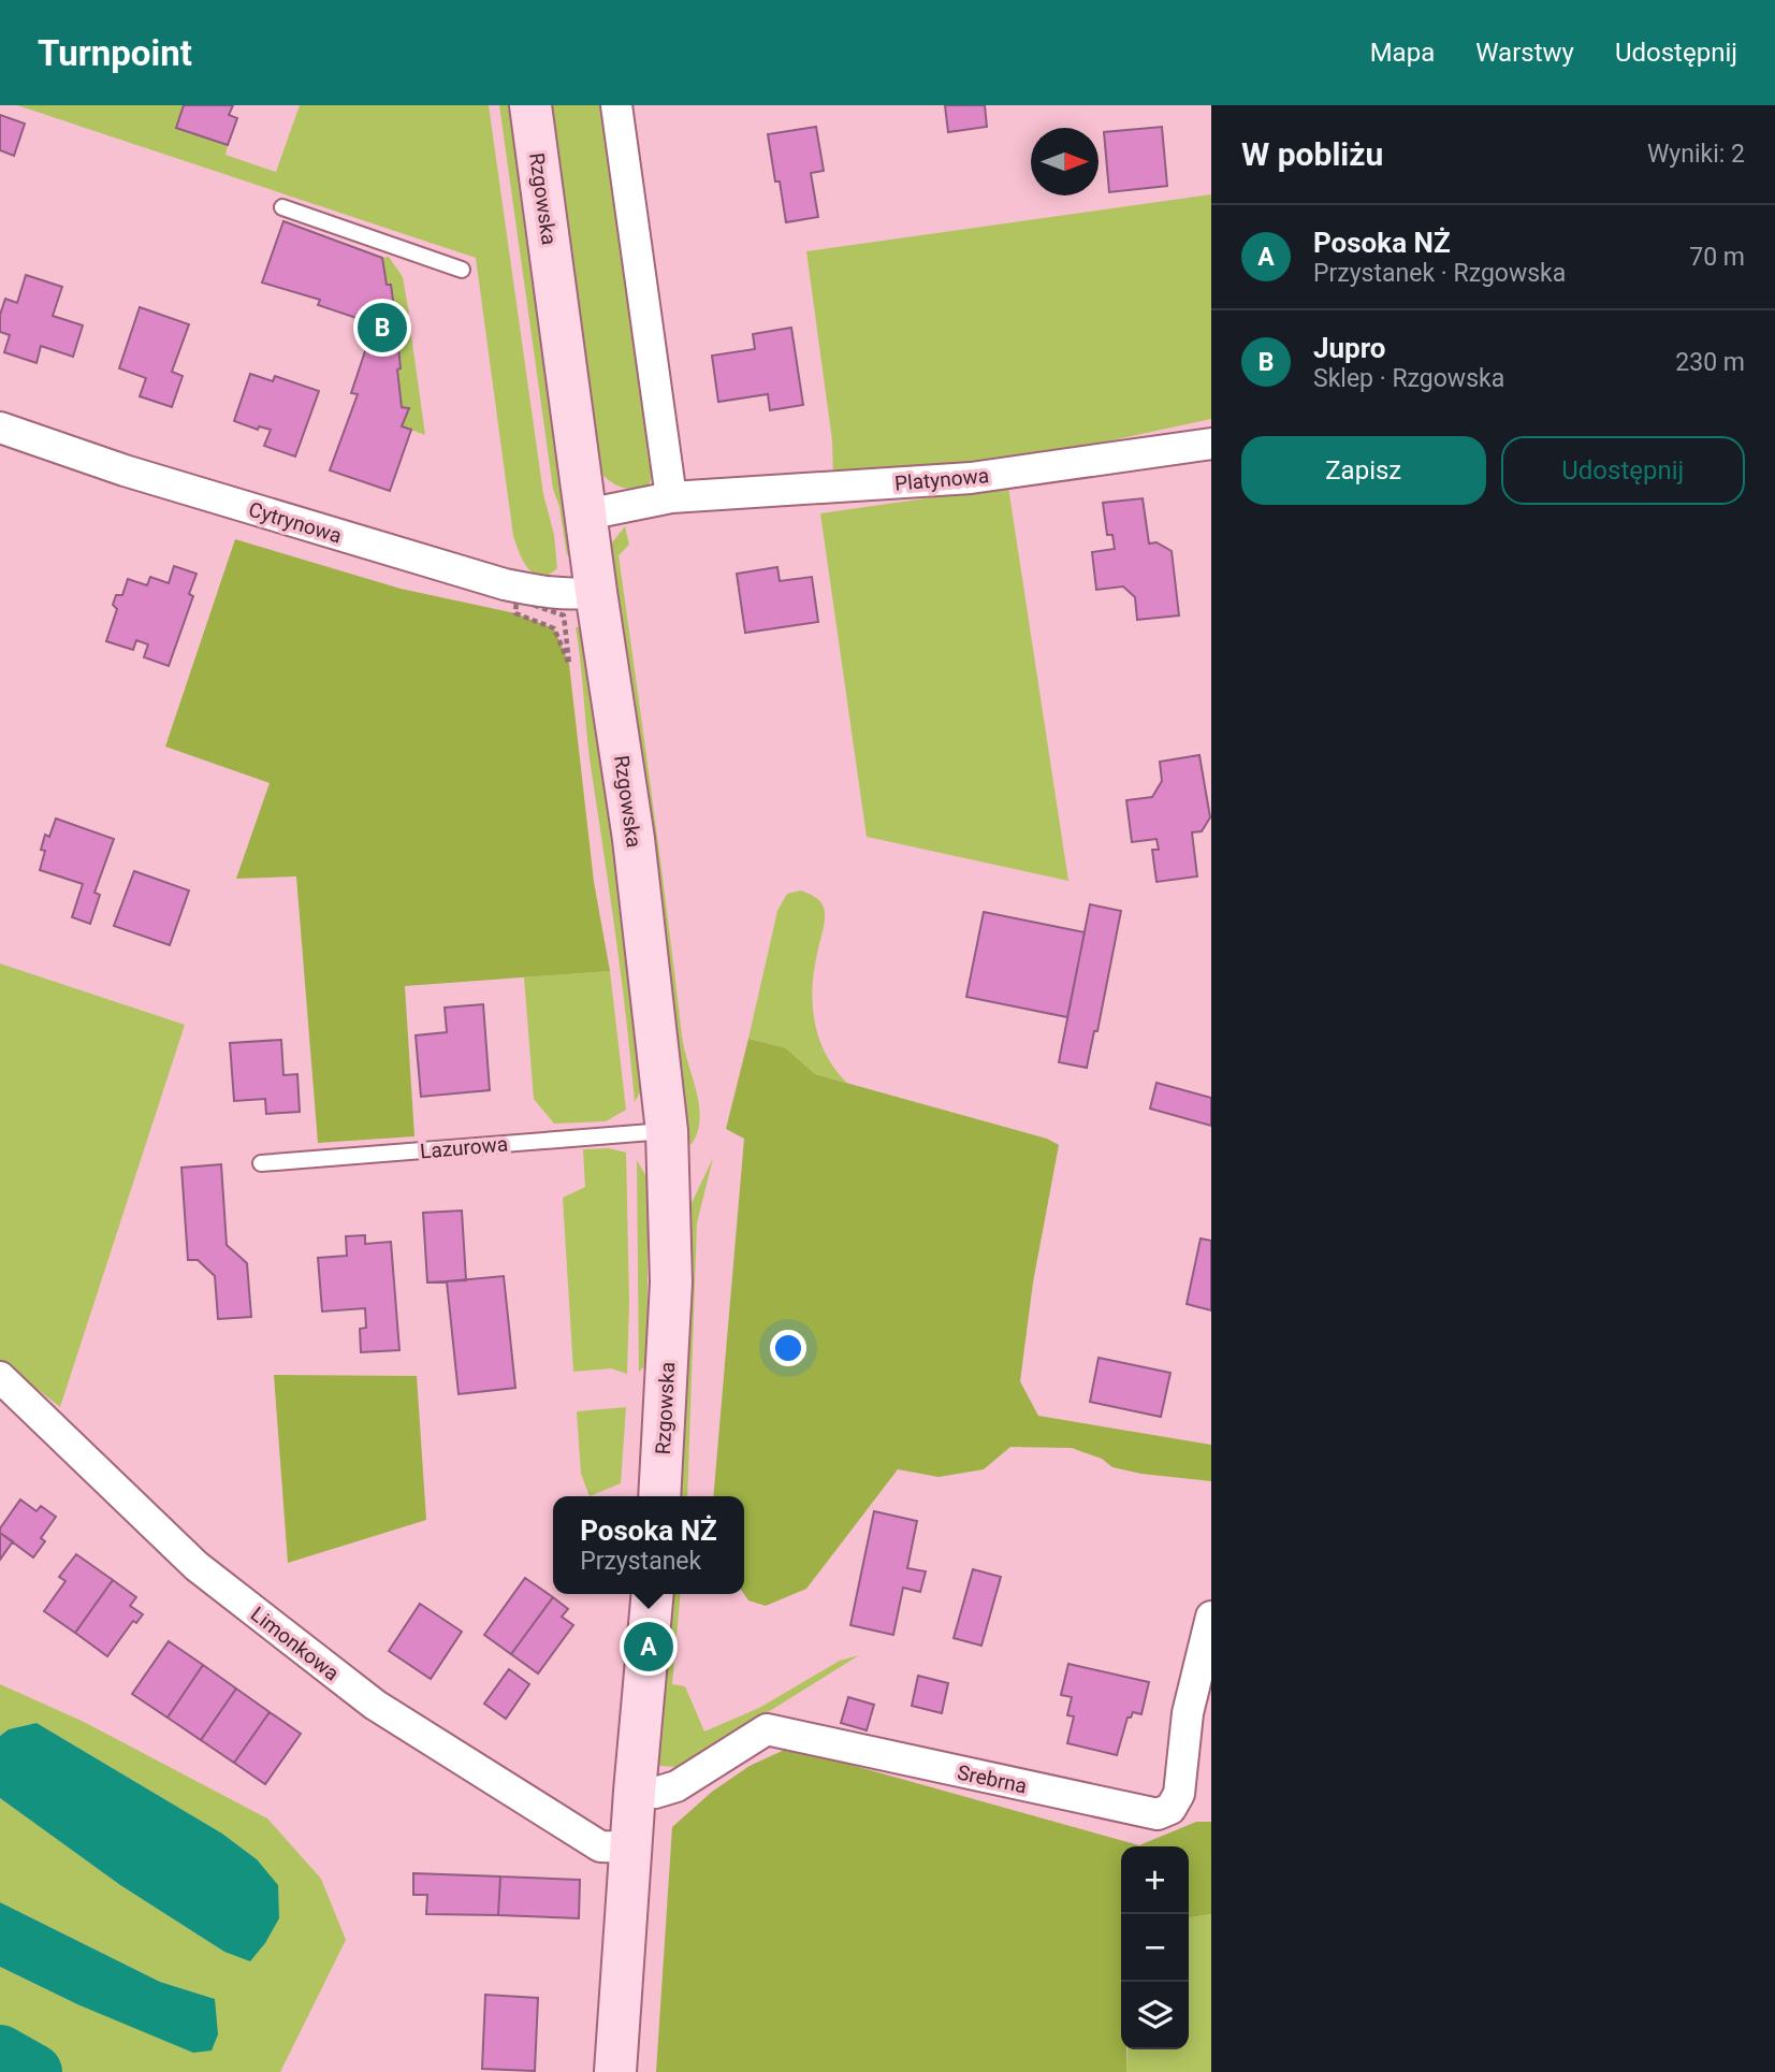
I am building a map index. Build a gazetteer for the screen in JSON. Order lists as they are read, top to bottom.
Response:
{
  "streets": {
    "street": [
      "Rzgowska",
      "Platynowa",
      "Cytrynowa",
      "Limonkowa",
      "Srebrna"
    ],
    "lane": ["Lazurowa"]
  },
  "crossings": [
    ["Rzgowska", "Platynowa"],
    ["Rzgowska", "Cytrynowa"],
    ["Rzgowska", "Lazurowa"]
  ],
  "north": "right",
  "page": {
    "header": "Turnpoint",
    "nav": ["Mapa", "Warstwy", "Udostępnij"],
    "heading": ["W pobliżu", "Wyniki: 2"],
    "list": [
      {
        "mark": "A",
        "name": "Posoka NŻ",
        "note": "Przystanek · Rzgowska",
        "value": "70 m"
      },
      {
        "mark": "B",
        "name": "Jupro",
        "note": "Sklep · Rzgowska",
        "value": "230 m"
      }
    ],
    "pins": ["B", "A"],
    "buttons": ["Zapisz", "Udostępnij"],
    "popup": ["Posoka NŻ", "Przystanek"],
    "map_buttons": ["+", "−"]
  }
}
